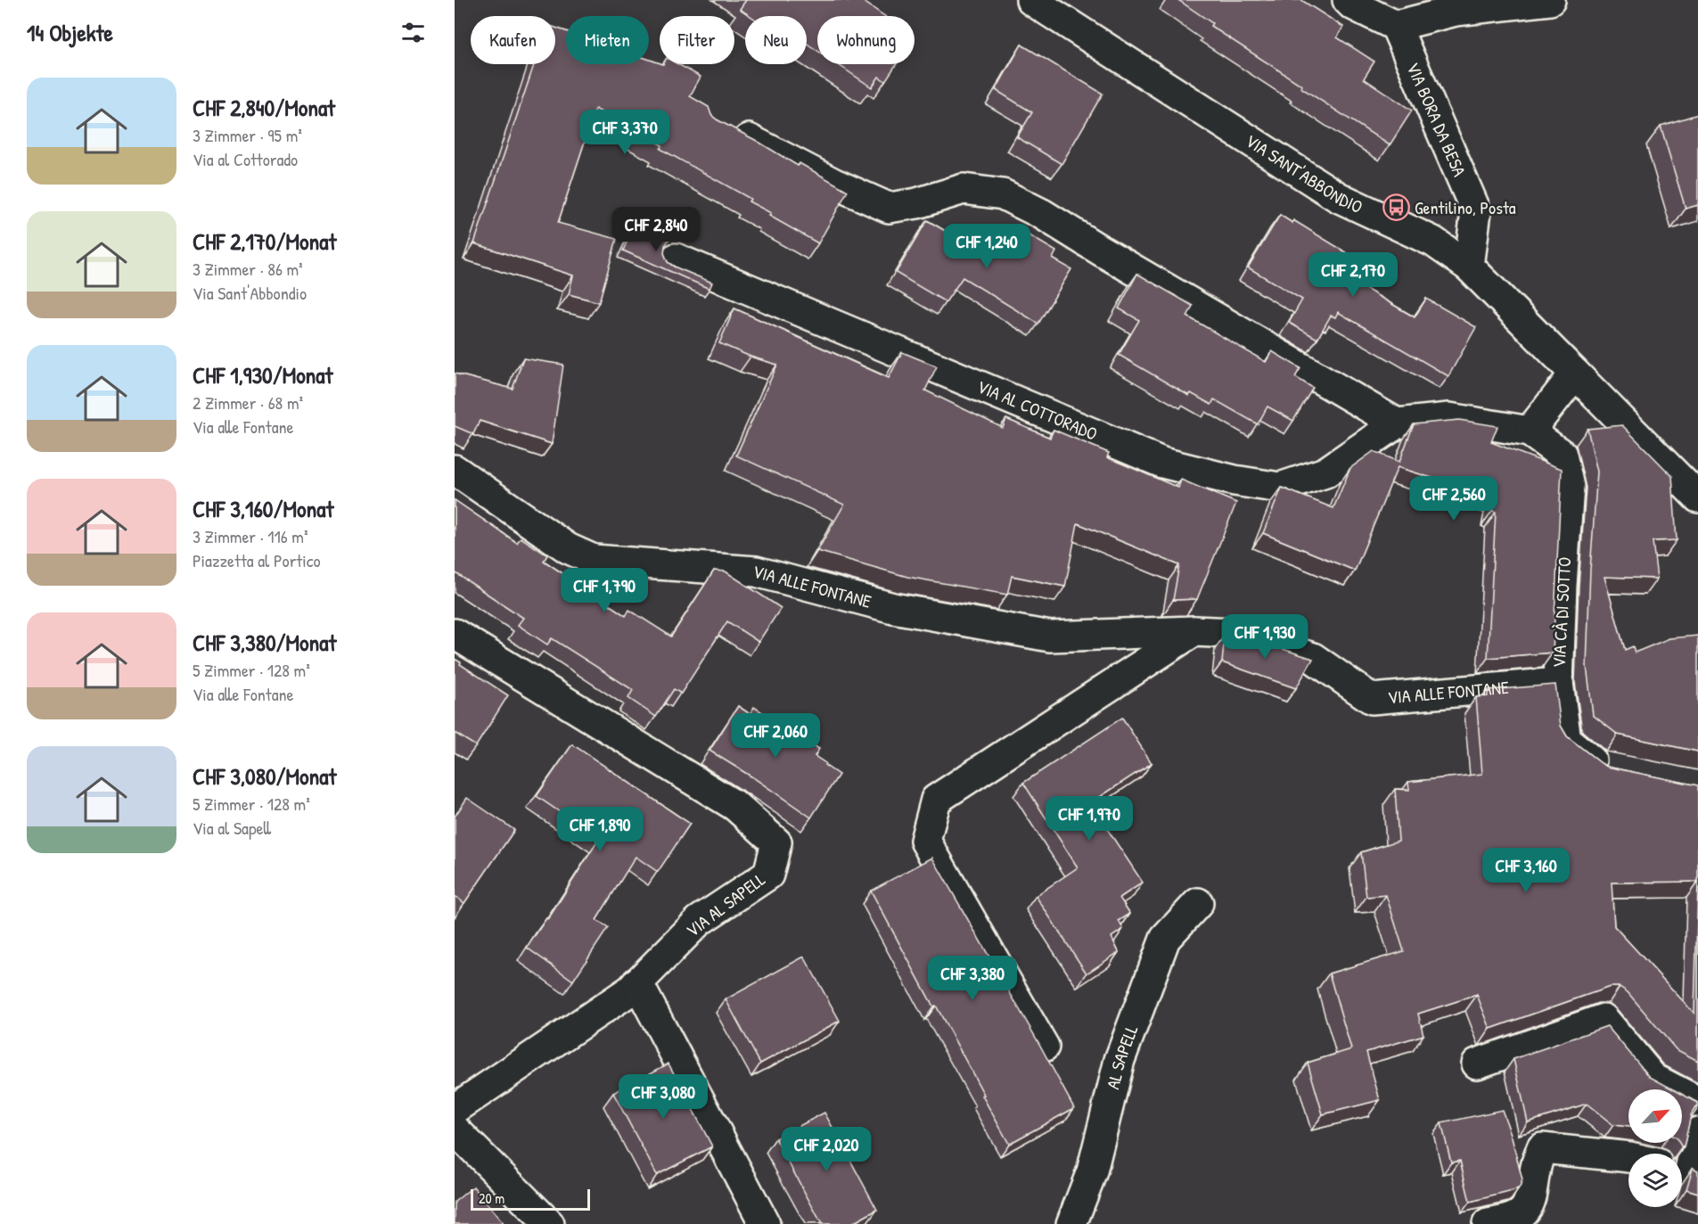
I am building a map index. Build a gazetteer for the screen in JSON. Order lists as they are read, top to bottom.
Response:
{
  "streets": {
    "street": [
      "VIA BORA DA BESA",
      "VIA SANT'ABBONDIO",
      "VIA AL COTTORADO",
      "VIA ALLE FONTANE",
      "VIA CÀ DI SOTTO",
      "VIA AL SAPELL",
      "AL SAPELL"
    ]
  },
  "crossings": [
    ["VIA BORA DA BESA", "VIA SANT'ABBONDIO"],
    ["VIA AL COTTORADO", "VIA CÀ DI SOTTO"],
    ["VIA ALLE FONTANE", "VIA CÀ DI SOTTO"]
  ],
  "places": {
    "bus stop": ["Gentilino, Posta"]
  },
  "scale_bar": "20 m",
  "north": "top right",
  "page": {
    "heading": "14 Objekte",
    "chip": [
      "Kaufen",
      "Mieten",
      "Filter",
      "Neu",
      "Wohnung"
    ],
    "list": [
      {
        "name": "CHF 2,840/Monat",
        "note": "3 Zimmer · 95 m² · Via al Cottorado"
      },
      {
        "name": "CHF 2,170/Monat",
        "note": "3 Zimmer · 86 m² · Via Sant'Abbondio"
      },
      {
        "name": "CHF 1,930/Monat",
        "note": "2 Zimmer · 68 m² · Via alle Fontane"
      },
      {
        "name": "CHF 3,160/Monat",
        "note": "3 Zimmer · 116 m² · Piazzetta al Portico"
      },
      {
        "name": "CHF 3,380/Monat",
        "note": "5 Zimmer · 128 m² · Via alle Fontane"
      },
      {
        "name": "CHF 3,080/Monat",
        "note": "5 Zimmer · 128 m² · Via al Sapell"
      }
    ],
    "price": [
      "CHF 3,370",
      "CHF 2,840",
      "CHF 1,240",
      "CHF 2,170",
      "CHF 2,560",
      "CHF 1,790",
      "CHF 1,930",
      "CHF 2,060",
      "CHF 1,970",
      "CHF 1,890",
      "CHF 3,160",
      "CHF 3,380",
      "CHF 3,080",
      "CHF 2,020"
    ],
    "scale": "20 m"
  }
}
